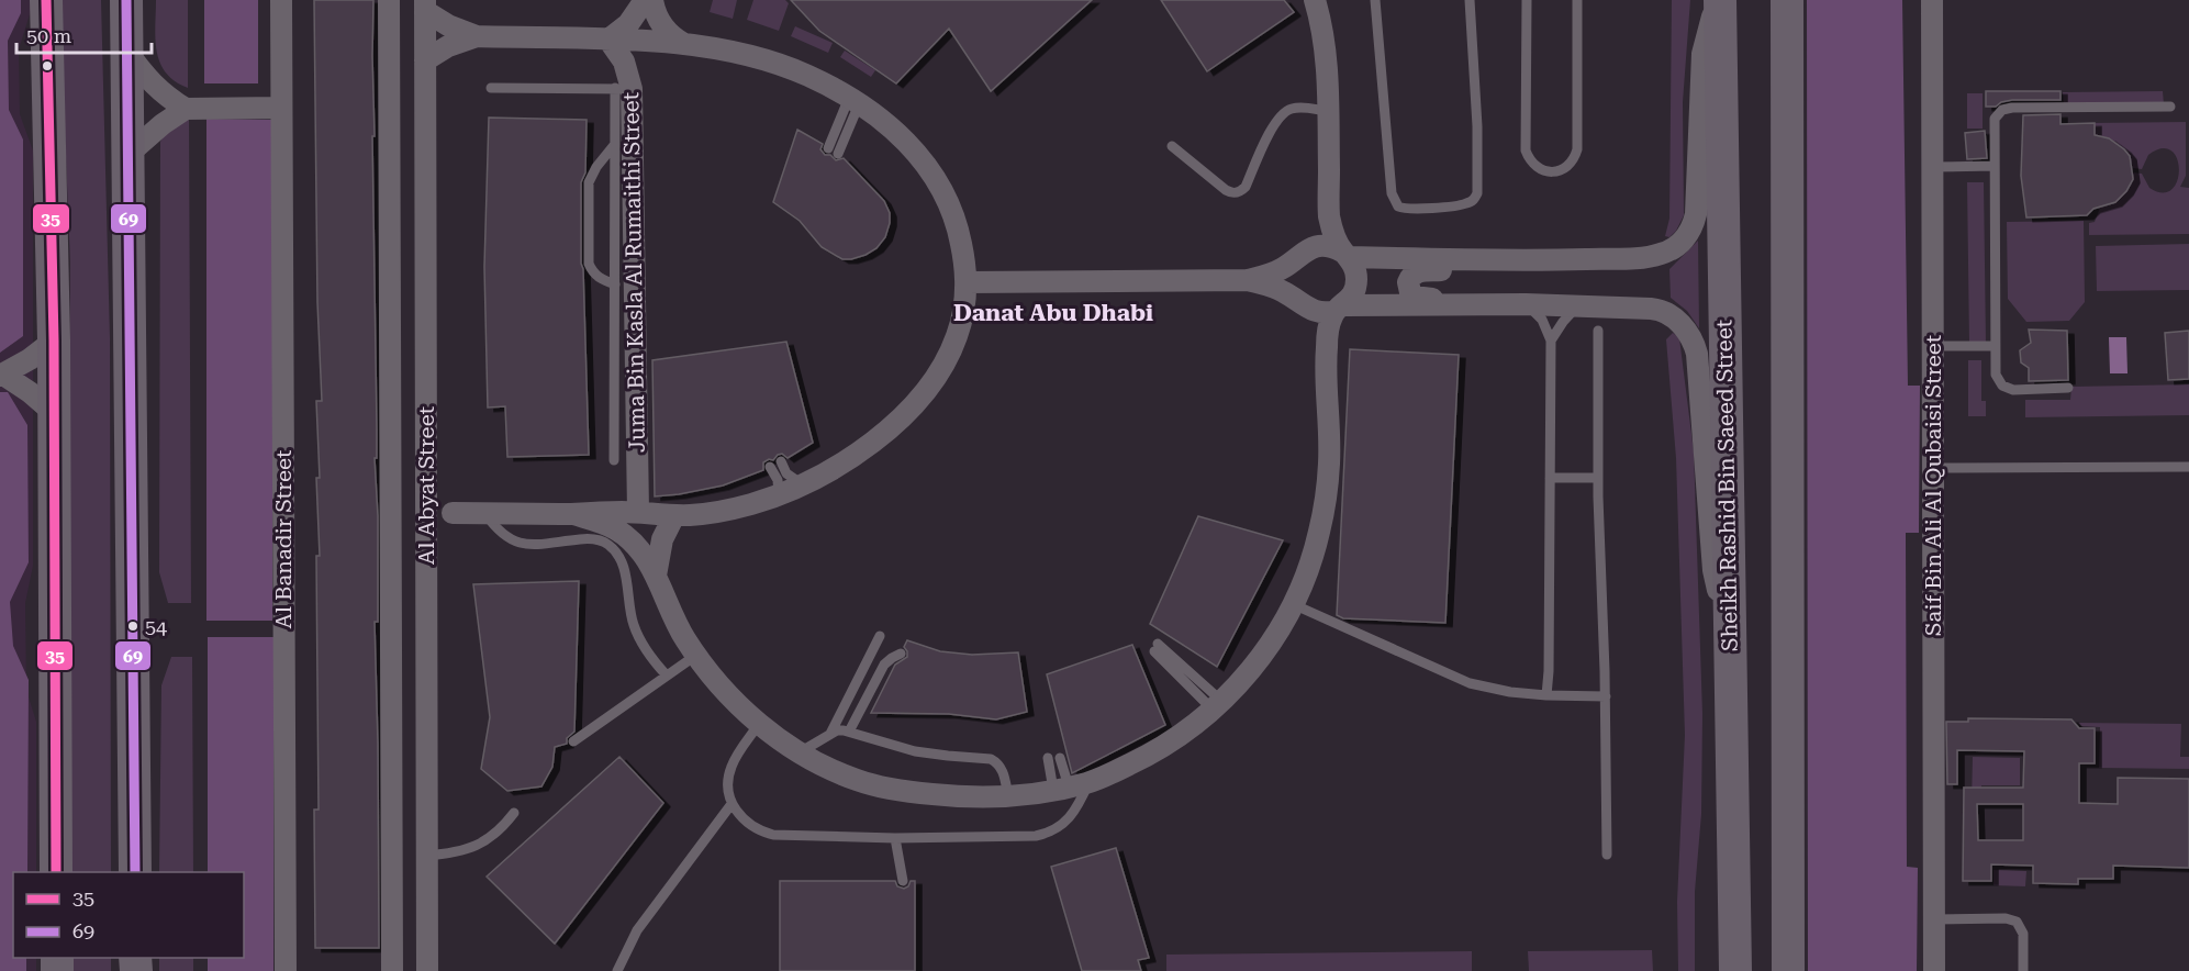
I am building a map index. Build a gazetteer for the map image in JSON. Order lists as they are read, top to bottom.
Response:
{
  "streets": {
    "main road": ["Sheikh Rashid Bin Saeed Street"],
    "street": [
      "Juma Bin Kasla Al Rumaithi Street",
      "Al Abyat Street",
      "Saif Bin Ali Al Qubaisi Street",
      "Al Banadir Street"
    ]
  },
  "districts": ["Danat Abu Dhabi"],
  "places": ["54"],
  "lines": ["transit line 35", "transit line 69"],
  "legend": ["35", "69"],
  "scale_bar": "50 m"
}
